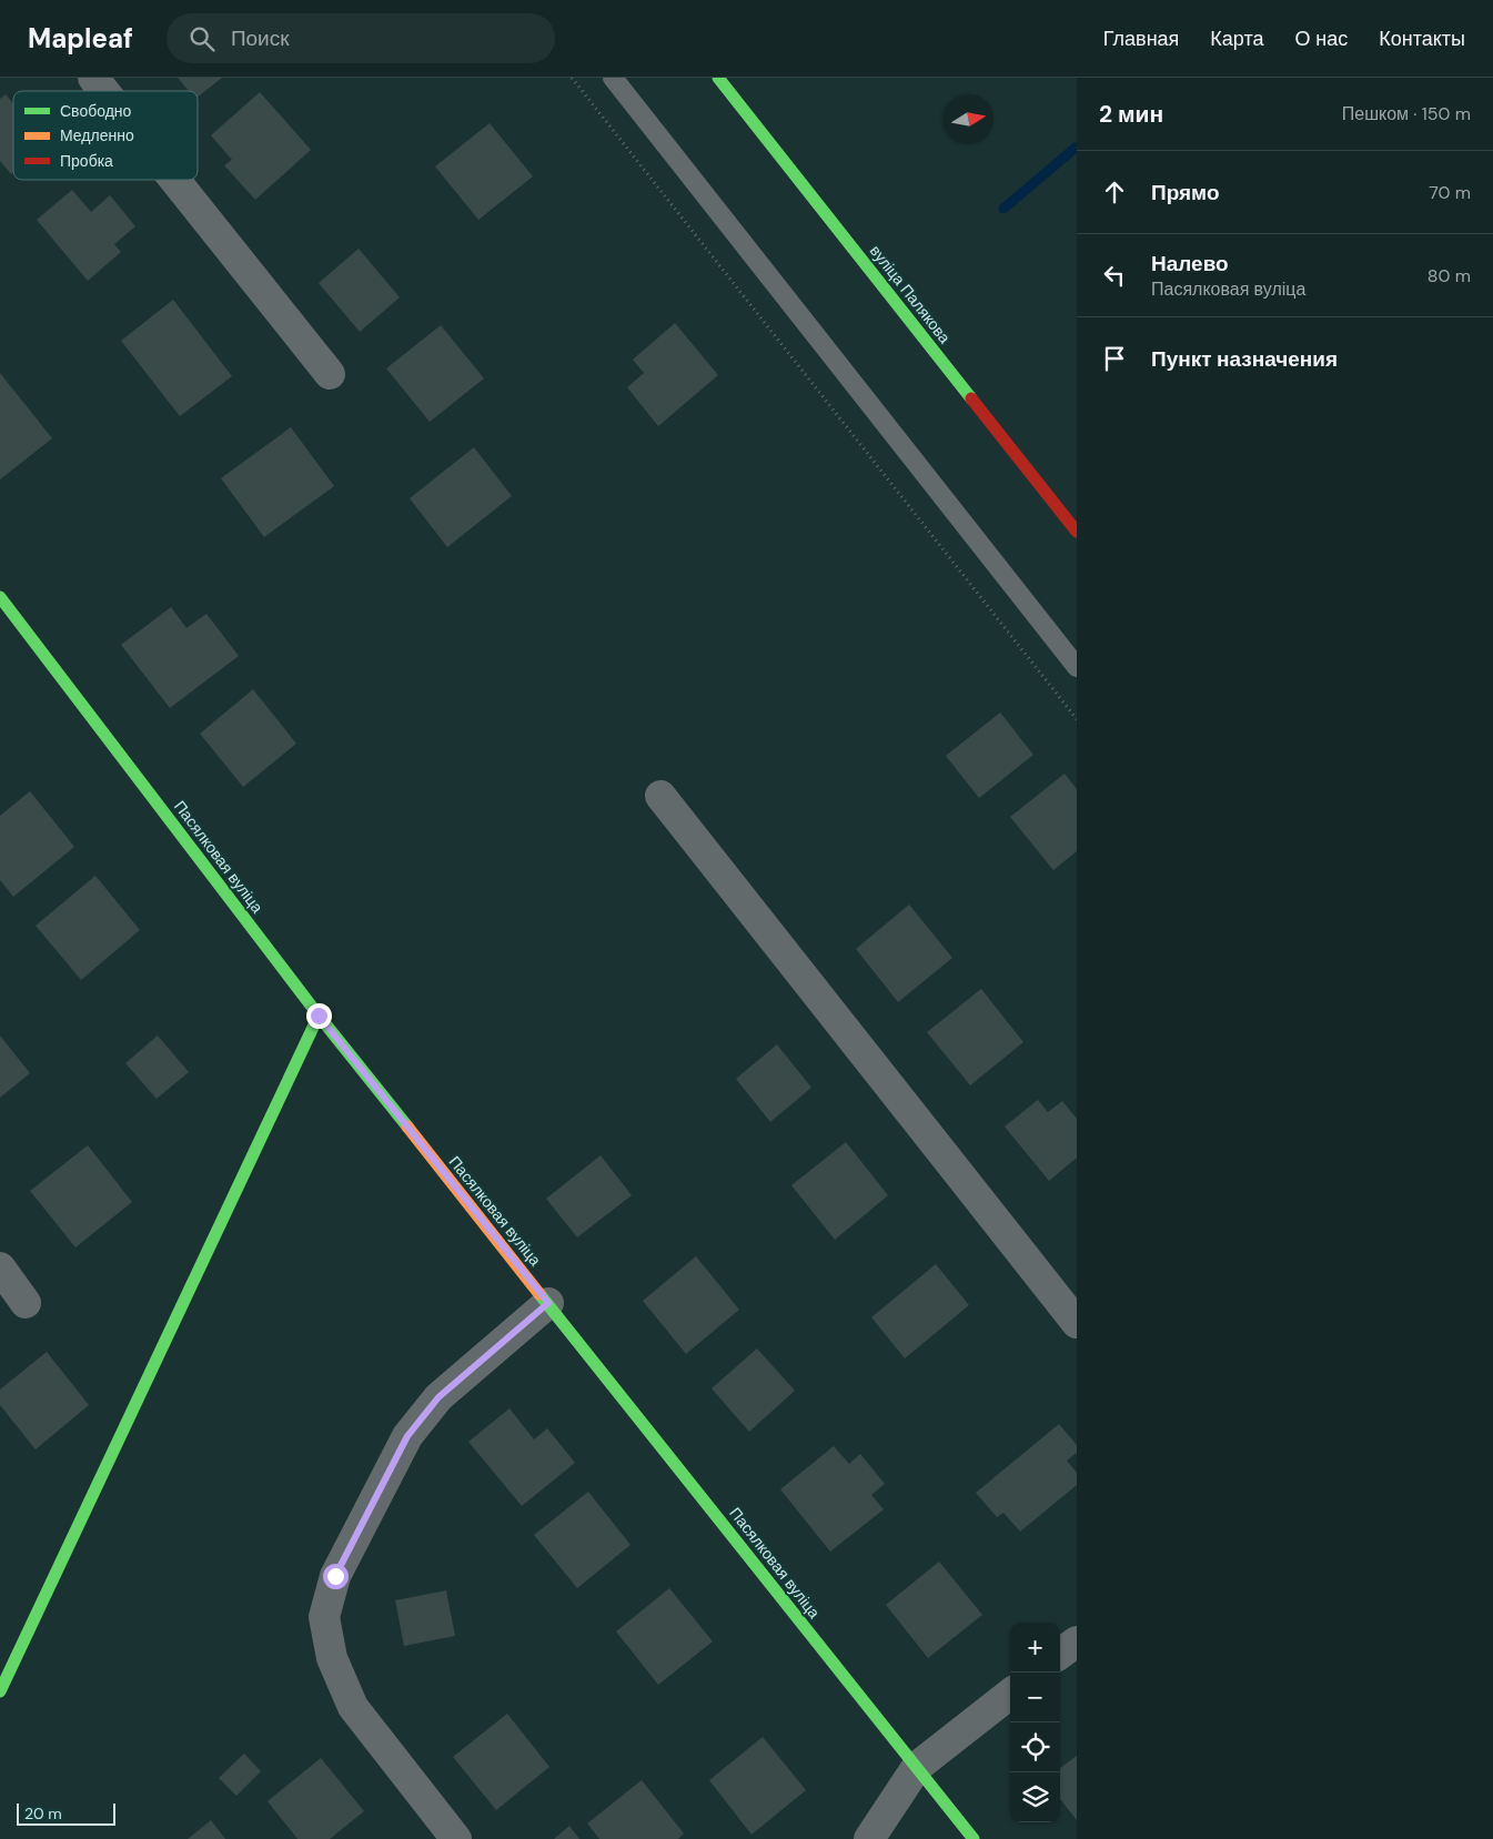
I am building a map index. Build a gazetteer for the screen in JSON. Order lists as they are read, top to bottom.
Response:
{
  "streets": {
    "street": ["вуліца Палякова", "Пасялковая вуліца"]
  },
  "legend": ["Свободно", "Медленно", "Пробка"],
  "scale_bar": "20 m",
  "north": "right",
  "page": {
    "header": "Mapleaf",
    "search": "Поиск",
    "nav": [
      "Главная",
      "Карта",
      "О нас",
      "Контакты"
    ],
    "heading": ["2 мин", "Пешком · 150 m"],
    "list": [
      ["Прямо", "70 m"],
      ["Налево", "Пасялковая вуліца", "80 m"],
      "Пункт назначения"
    ],
    "map_buttons": ["+", "−"],
    "scale": "20 m"
  }
}
